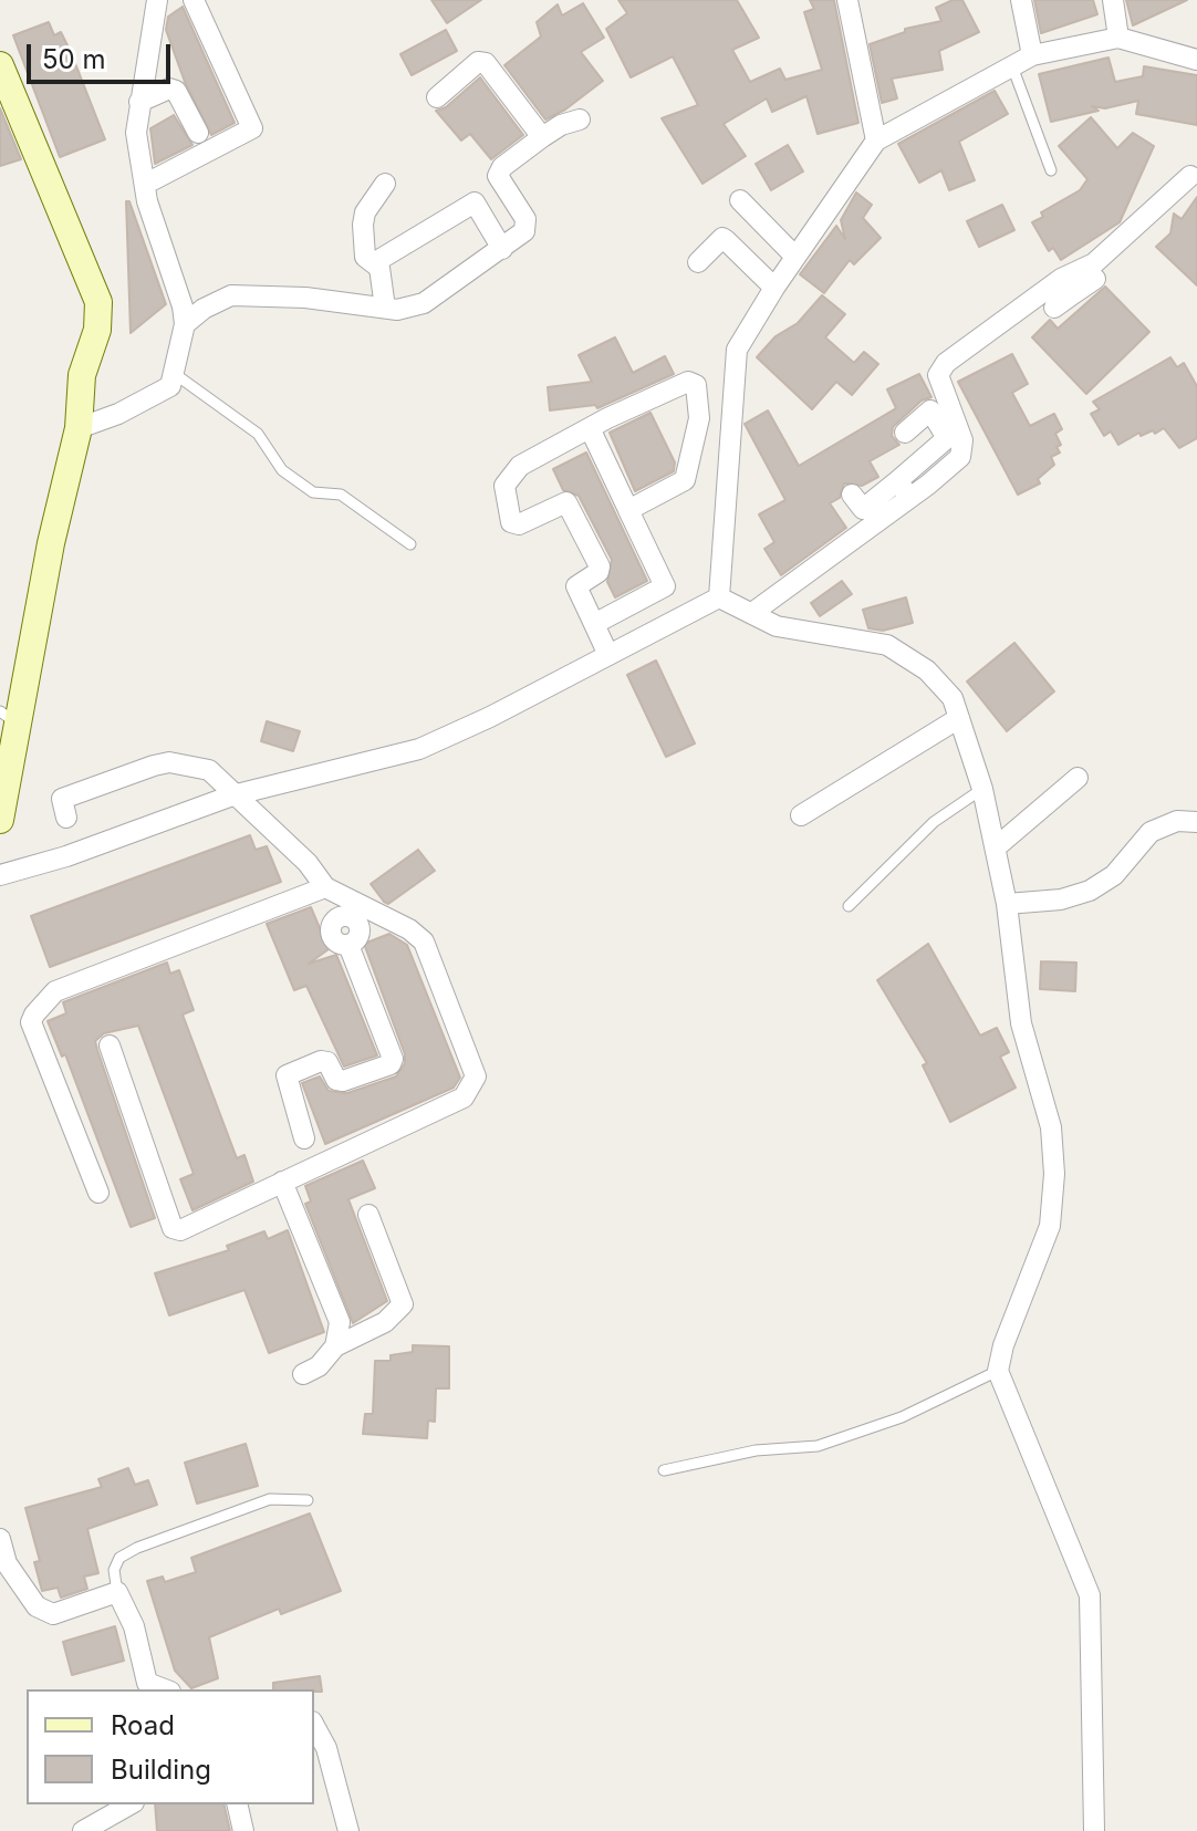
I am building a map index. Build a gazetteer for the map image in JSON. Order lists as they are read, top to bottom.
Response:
{
  "legend": ["Road", "Building"],
  "scale_bar": "50 m"
}
